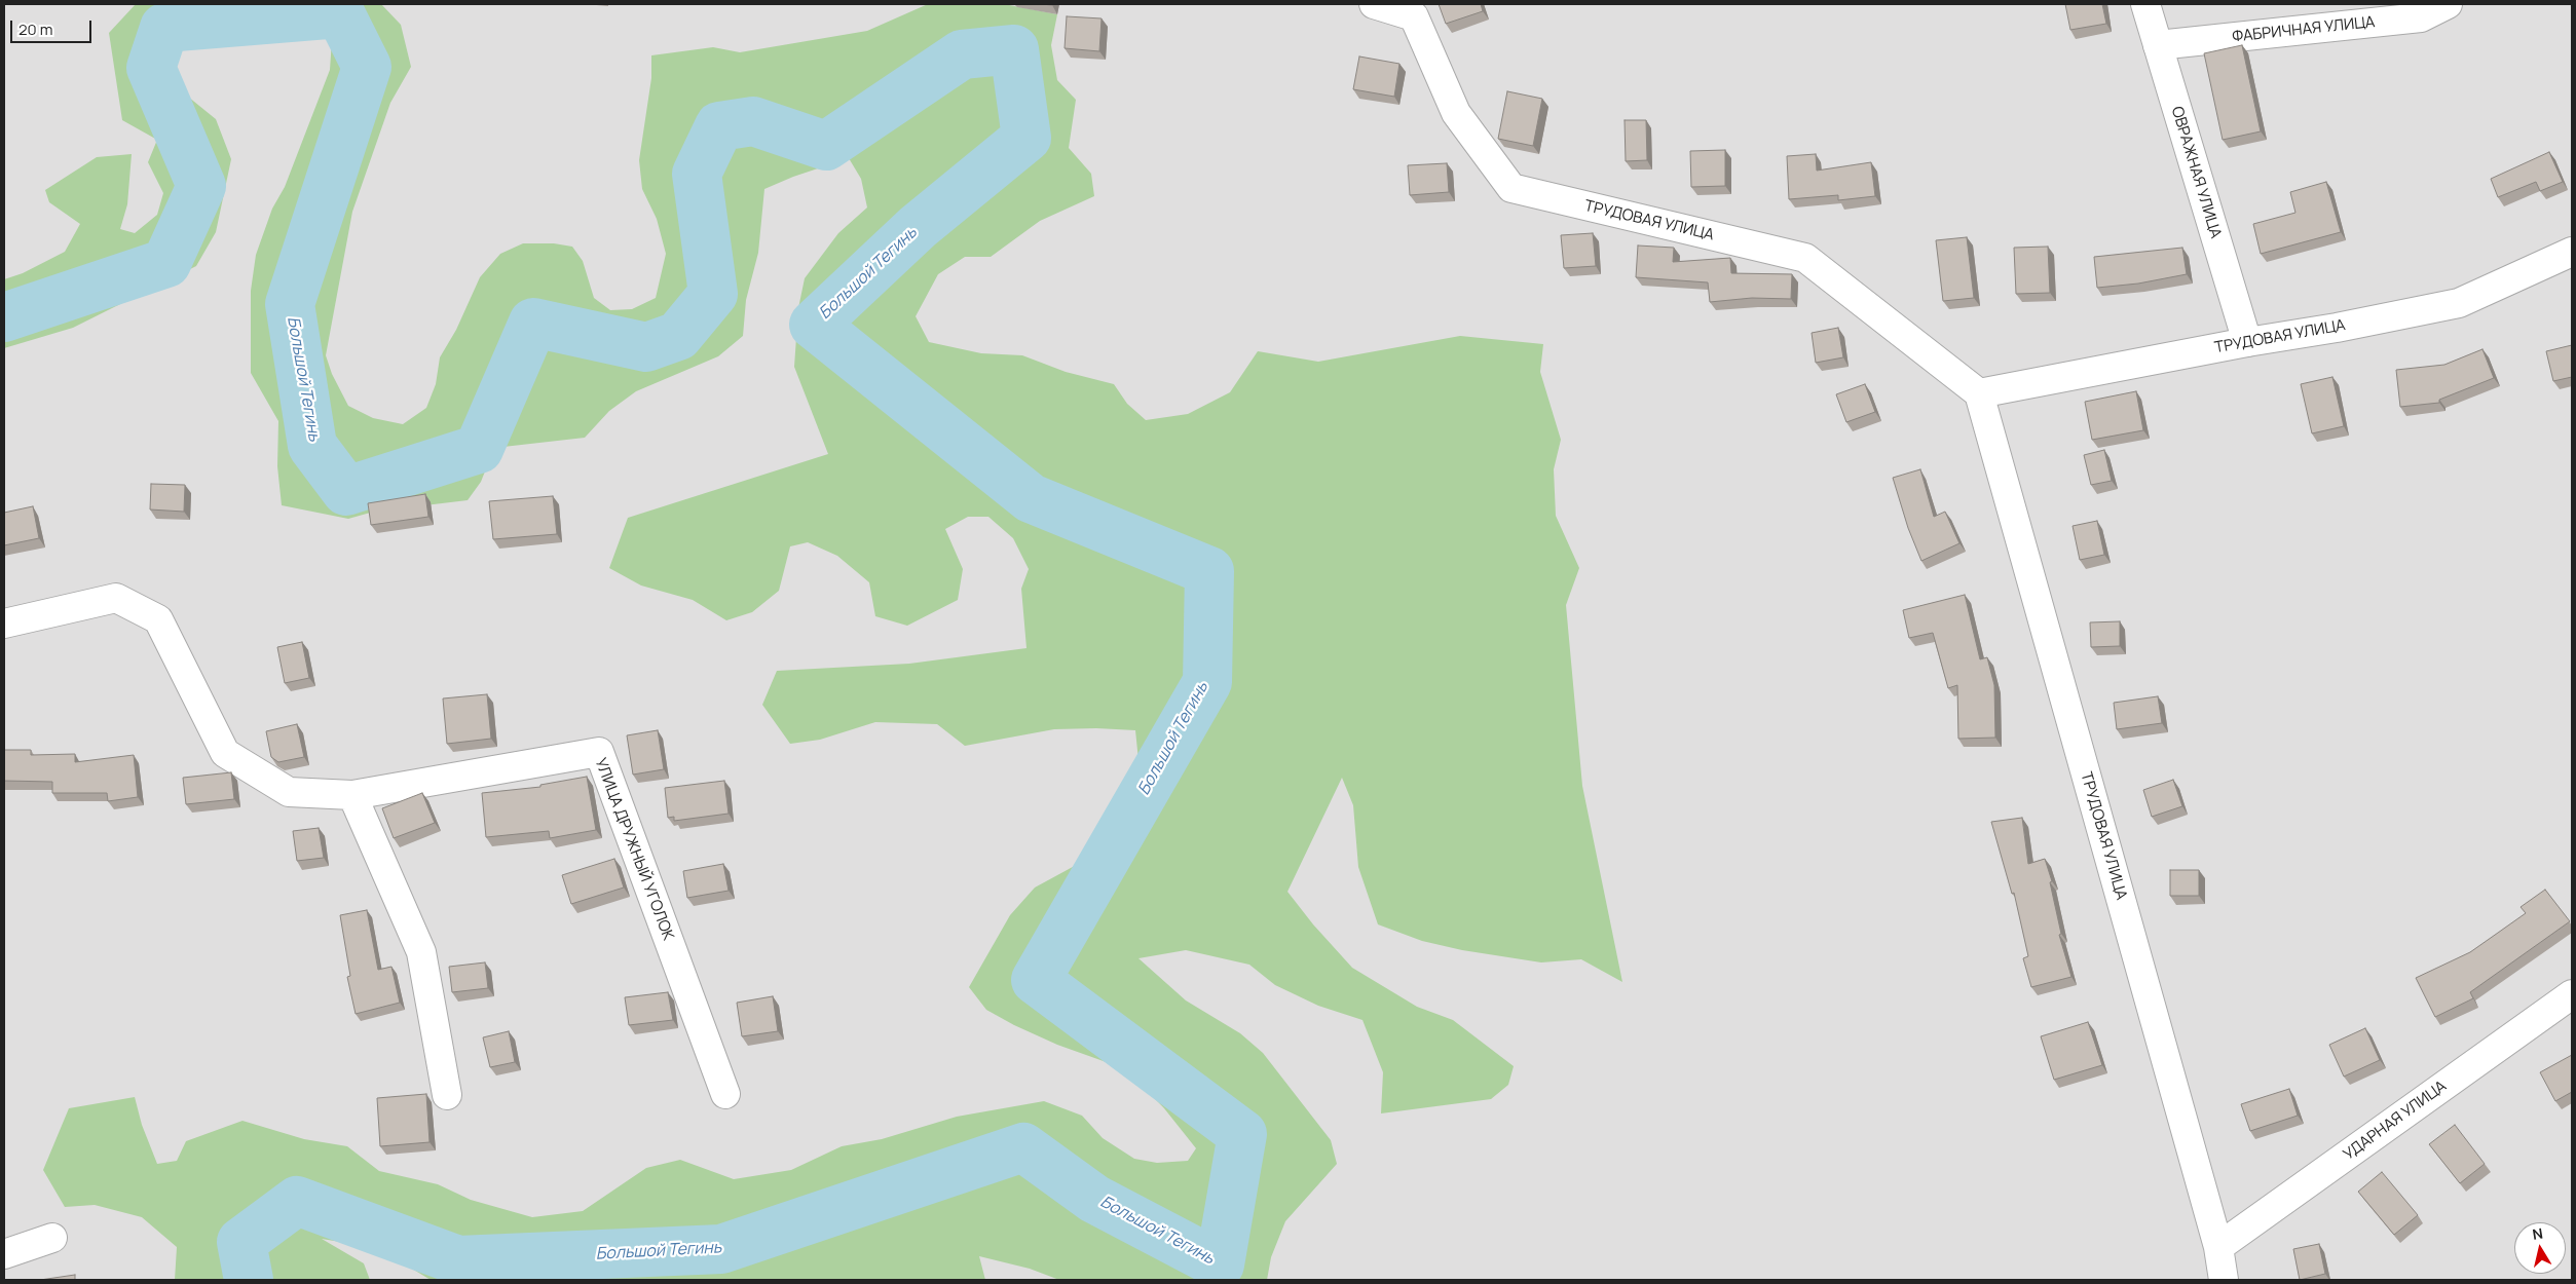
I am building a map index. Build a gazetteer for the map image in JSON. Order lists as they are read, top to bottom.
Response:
{
  "streets": {
    "street": [
      "ФАБРИЧНАЯ УЛИЦА",
      "ОВРАЖНАЯ УЛИЦА",
      "ТРУДОВАЯ УЛИЦА",
      "УЛИЦА ДРУЖНЫЙ УГОЛОК",
      "УДАРНАЯ УЛИЦА"
    ]
  },
  "crossings": [
    ["ФАБРИЧНАЯ УЛИЦА", "ОВРАЖНАЯ УЛИЦА"],
    ["ОВРАЖНАЯ УЛИЦА", "ТРУДОВАЯ УЛИЦА"],
    ["ТРУДОВАЯ УЛИЦА", "УДАРНАЯ УЛИЦА"]
  ],
  "water": ["Большой Тегинь"],
  "scale_bar": "20 m",
  "north": "top"
}
